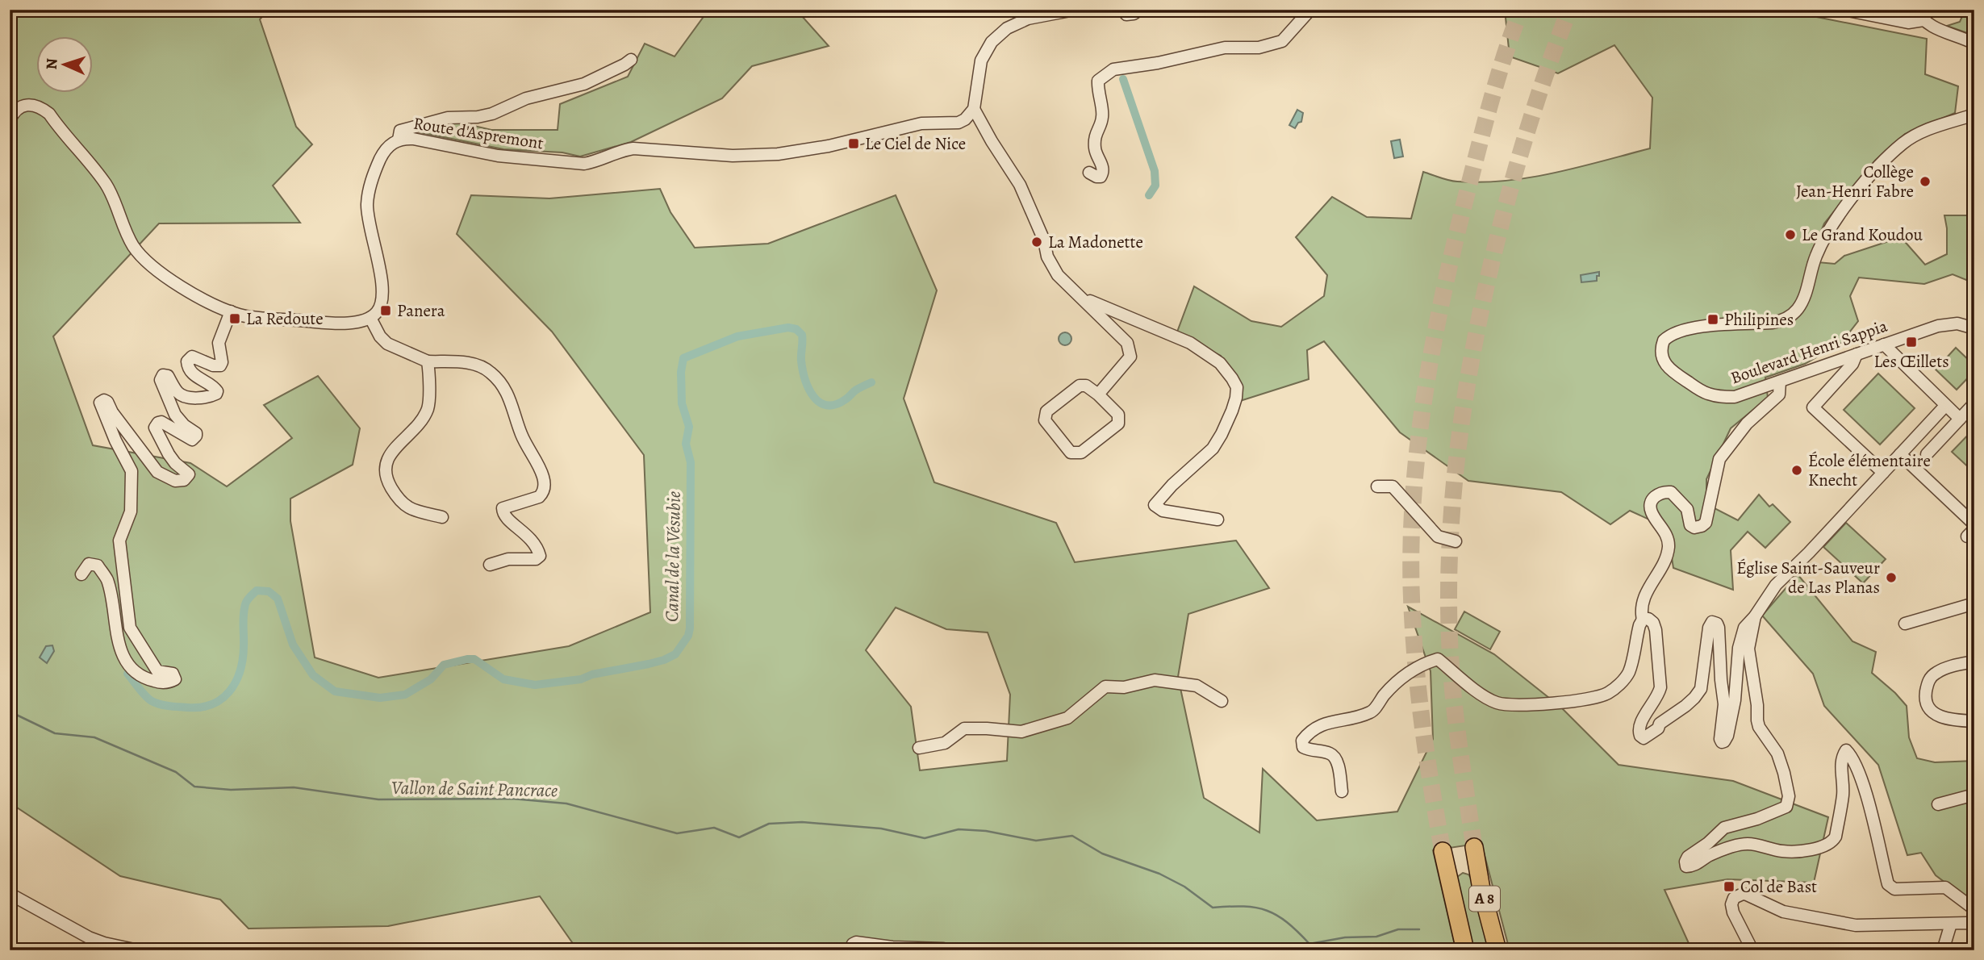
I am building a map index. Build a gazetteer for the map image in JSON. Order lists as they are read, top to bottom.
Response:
{
  "streets": {
    "highway": ["A 8"],
    "street": ["Route d'Aspremont", "Boulevard Henri Sappia"]
  },
  "water": ["Canal de la Vésubie", "Vallon de Saint Pancrace"],
  "places": {
    "transit": [
      "Le Ciel de Nice",
      "Panera",
      "La Redoute",
      "Philipines",
      "Les Œillets",
      "Col de Bast"
    ],
    "other": [
      "Collège Jean-Henri Fabre",
      "Le Grand Koudou",
      "La Madonette",
      "École élémentaire Knecht",
      "Église Saint-Sauveur de Las Planas"
    ]
  },
  "north": "left"
}
